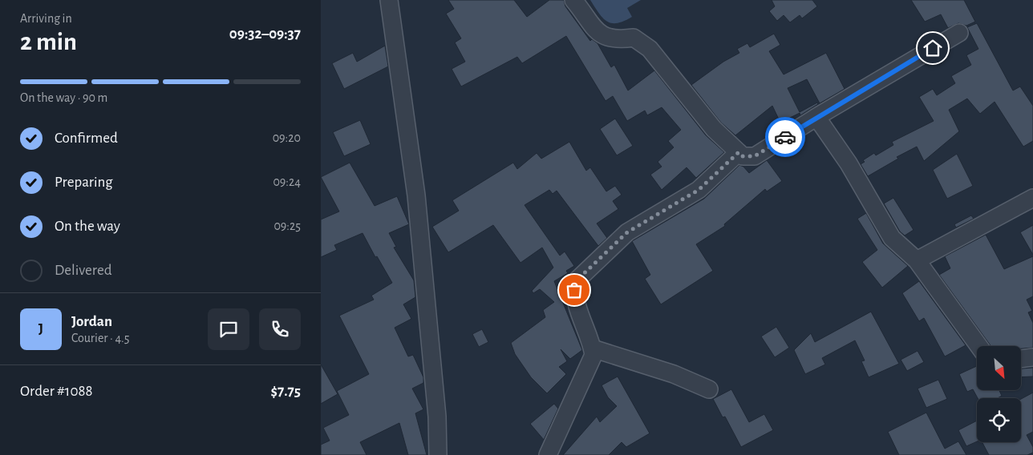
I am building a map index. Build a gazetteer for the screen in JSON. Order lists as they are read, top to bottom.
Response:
{
  "north": "bottom right",
  "page": {
    "heading": ["2 min", "Arriving in", "09:32–09:37"],
    "panel": [
      "Jordan",
      "Courier · 4.5",
      "Order #1088",
      "$7.75"
    ],
    "bar": "On the way · 90 m",
    "list": [
      ["Confirmed", "09:20"],
      ["Preparing", "09:24"],
      ["On the way", "09:25"],
      "Delivered"
    ],
    "round": "J"
  }
}
